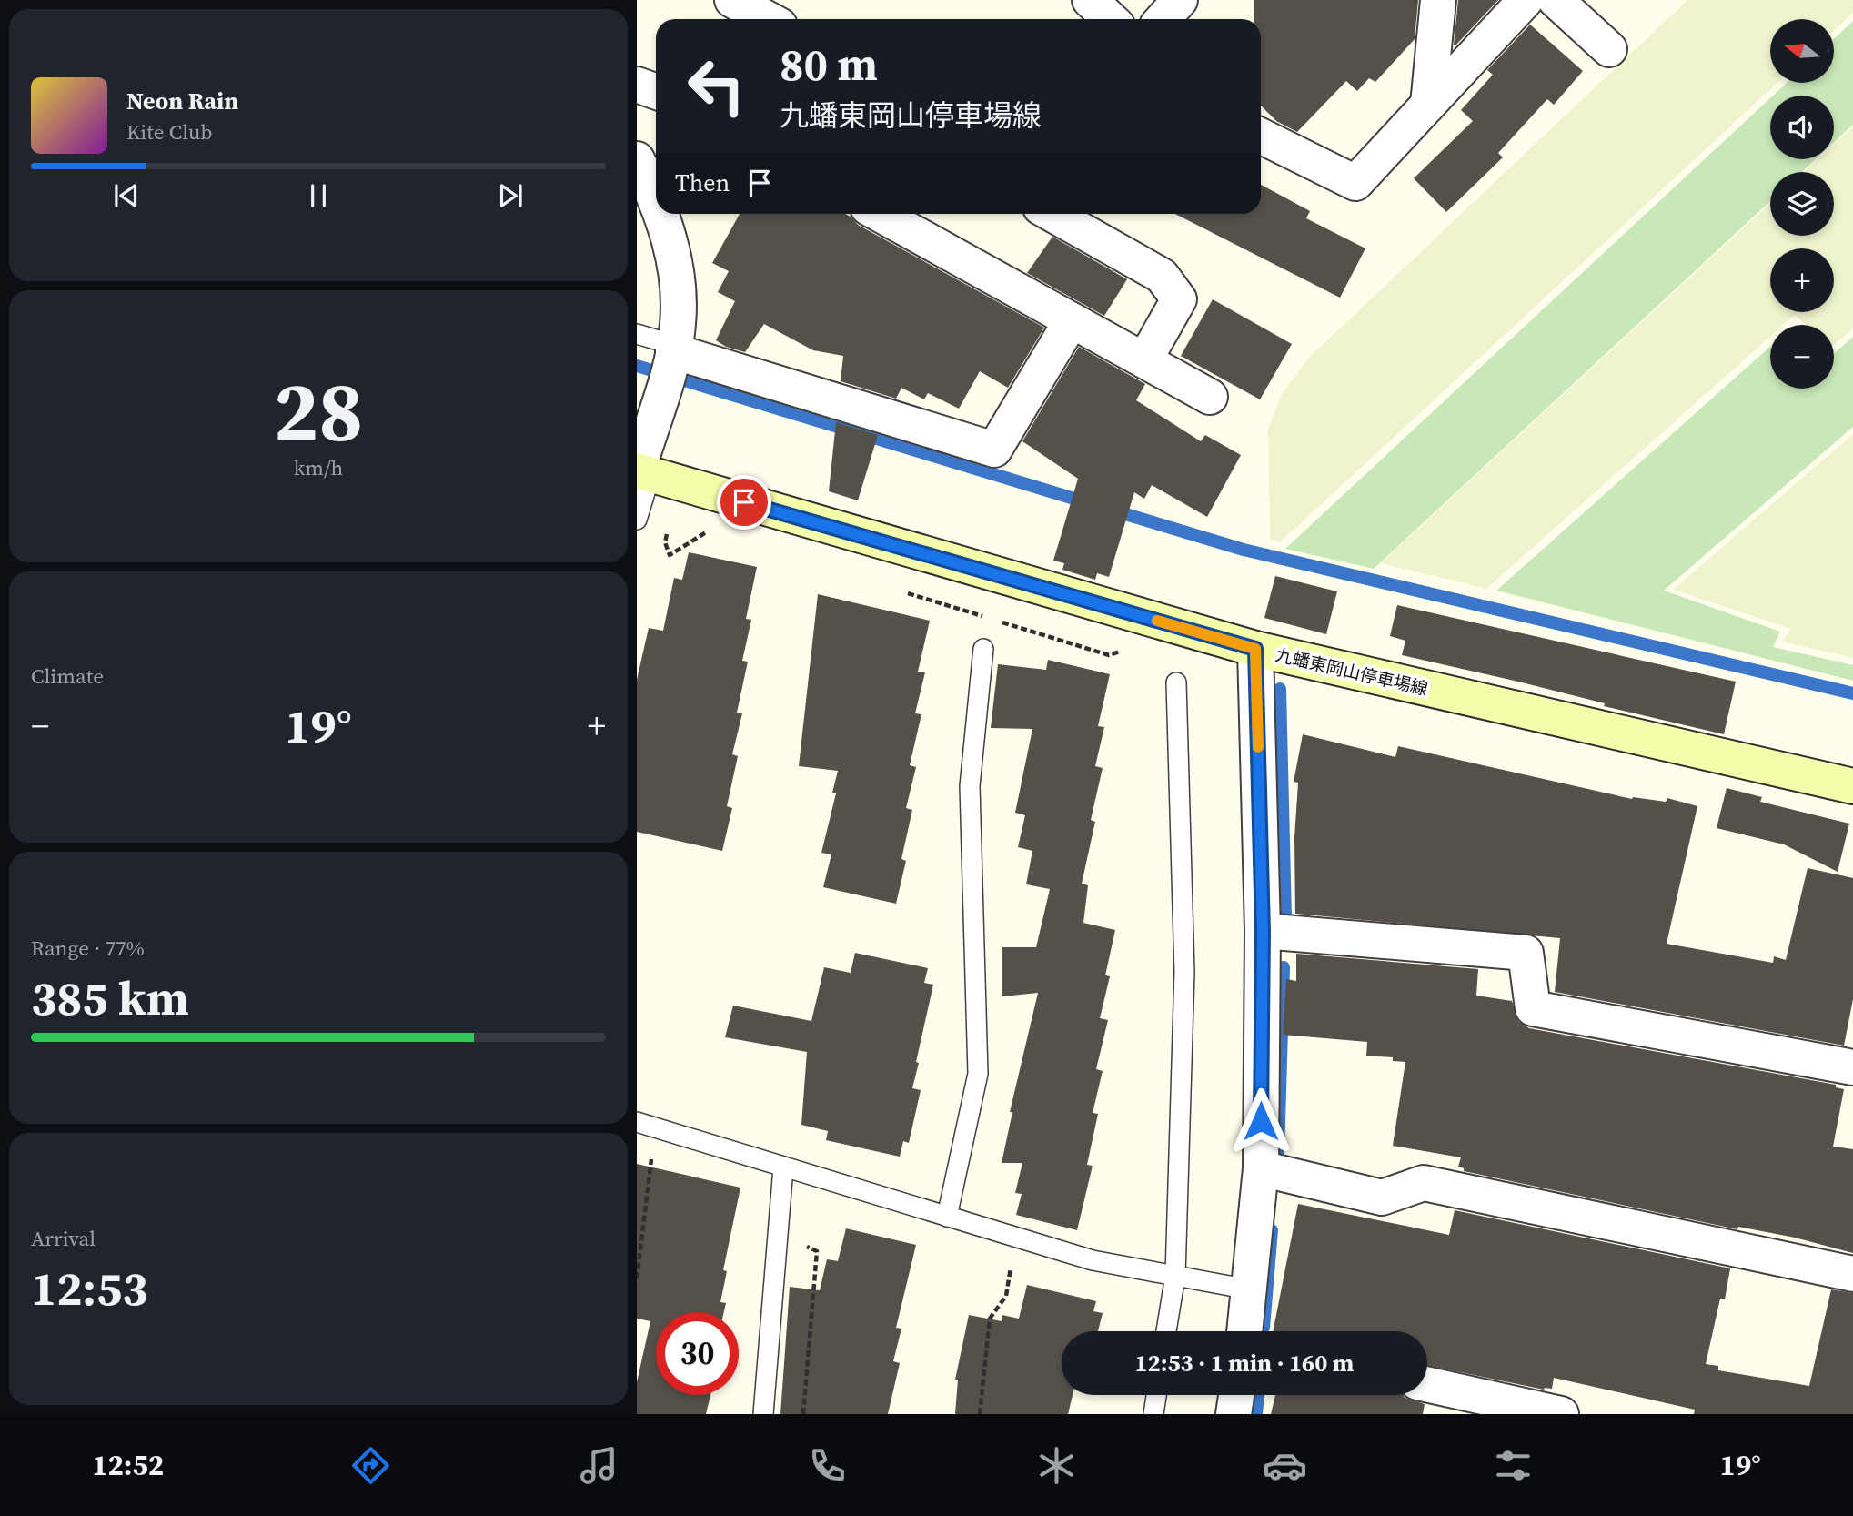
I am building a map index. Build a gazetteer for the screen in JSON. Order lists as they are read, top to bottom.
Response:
{
  "streets": {
    "main road": ["九蟠東岡山停車場線"]
  },
  "north": "left",
  "page": {
    "map_buttons": ["+", "−"],
    "turn": ["80 m", "九蟠東岡山停車場線"],
    "song": ["Neon Rain", "Kite Club"],
    "then": "Then",
    "tile": [
      ["28", "km/h"],
      "Climate",
      ["Range · 77%", "385 km"],
      ["Arrival", "12:53"]
    ],
    "heat": ["−", "19°", "+"],
    "limit": "30",
    "trip": "12:53 · 1 min · 160 m",
    "tabs": ["12:52", "19°"]
  }
}
